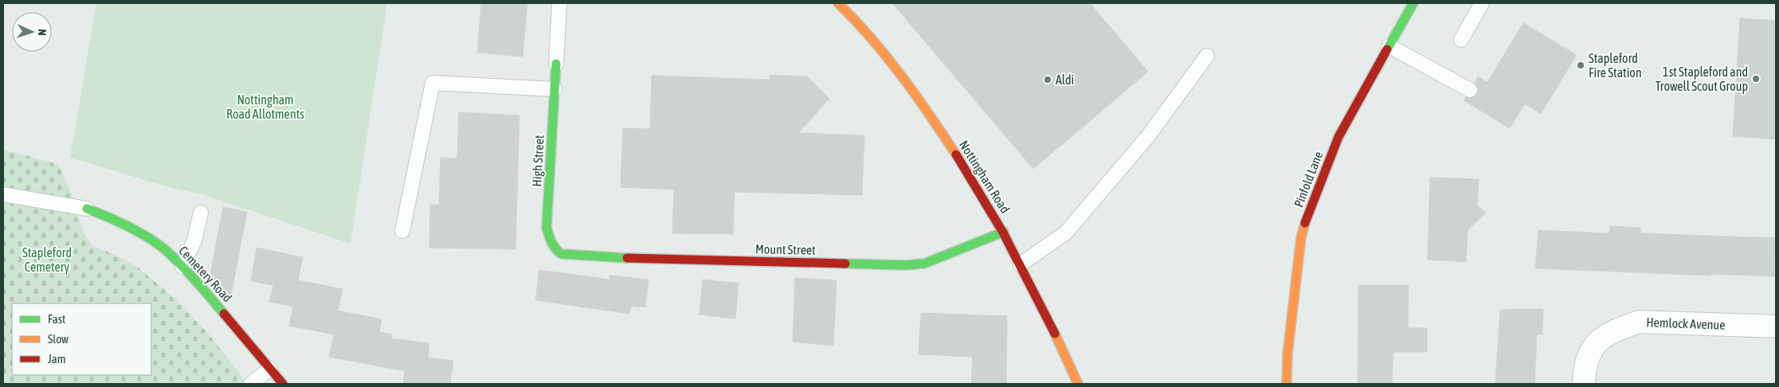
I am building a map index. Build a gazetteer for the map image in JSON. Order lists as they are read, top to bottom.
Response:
{
  "streets": {
    "street": [
      "High Street",
      "Nottingham Road",
      "Pinfold Lane",
      "Mount Street",
      "Cemetery Road",
      "Hemlock Avenue"
    ]
  },
  "crossings": [
    ["High Street", "Mount Street"],
    ["Nottingham Road", "Mount Street"]
  ],
  "parks": ["Nottingham Road Allotments", "Stapleford Cemetery"],
  "places": ["Stapleford Fire Station", "1st Stapleford and Trowell Scout Group", "Aldi"],
  "legend": ["Fast", "Slow", "Jam"],
  "north": "right"
}
